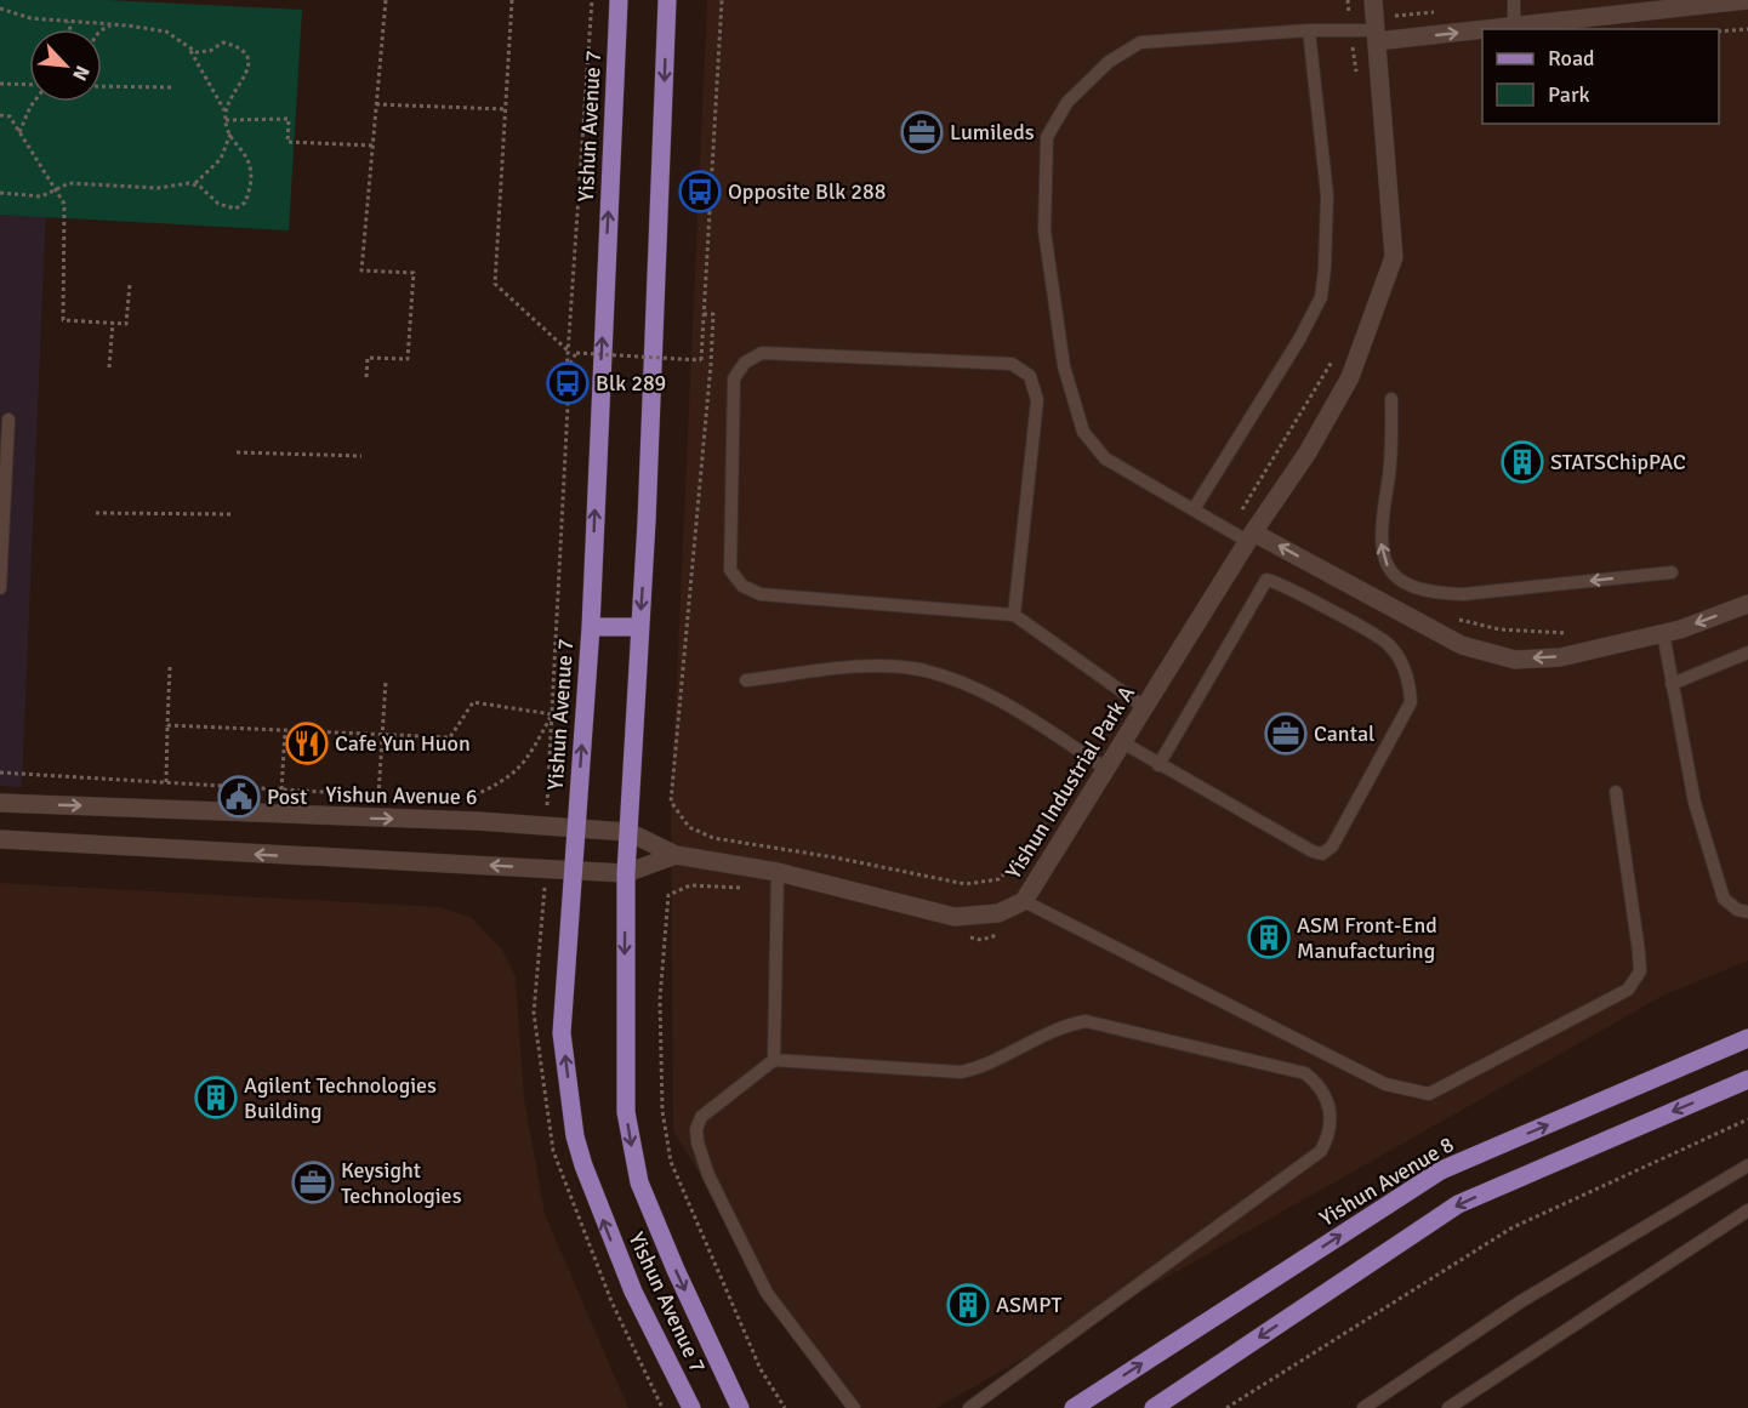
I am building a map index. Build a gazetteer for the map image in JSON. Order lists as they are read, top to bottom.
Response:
{
  "streets": {
    "main road": ["Yishun Avenue 7", "Yishun Avenue 8"],
    "street": ["Yishun Industrial Park A", "Yishun Avenue 6"]
  },
  "crossings": [
    ["Yishun Avenue 7", "Yishun Industrial Park A"],
    ["Yishun Avenue 7", "Yishun Avenue 6"],
    ["Yishun Industrial Park A", "Yishun Avenue 6"]
  ],
  "places": {
    "office": ["Lumileds", "Cantal", "Keysight Technologies"],
    "bus stop": ["Opposite Blk 288", "Blk 289"],
    "building": [
      "STATSChipPAC",
      "ASM Front-End Manufacturing",
      "Agilent Technologies Building",
      "ASMPT"
    ],
    "restaurant": ["Cafe Yun Huon"],
    "public building": ["Post"]
  },
  "legend": ["Road", "Park"],
  "north": "bottom right"
}
